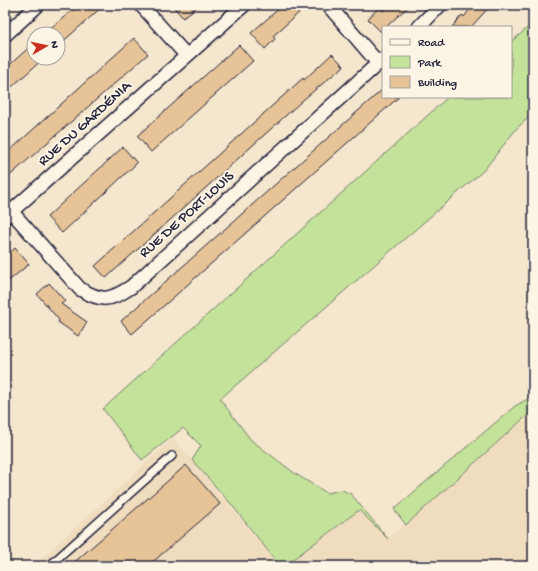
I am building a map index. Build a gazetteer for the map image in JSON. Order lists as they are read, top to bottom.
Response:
{
  "streets": {
    "street": ["RUE DU GARDÉNIA", "RUE DE PORT-LOUIS"]
  },
  "crossings": [
    ["RUE DU GARDÉNIA", "RUE DE PORT-LOUIS"]
  ],
  "legend": ["Road", "Park", "Building"],
  "north": "right"
}
